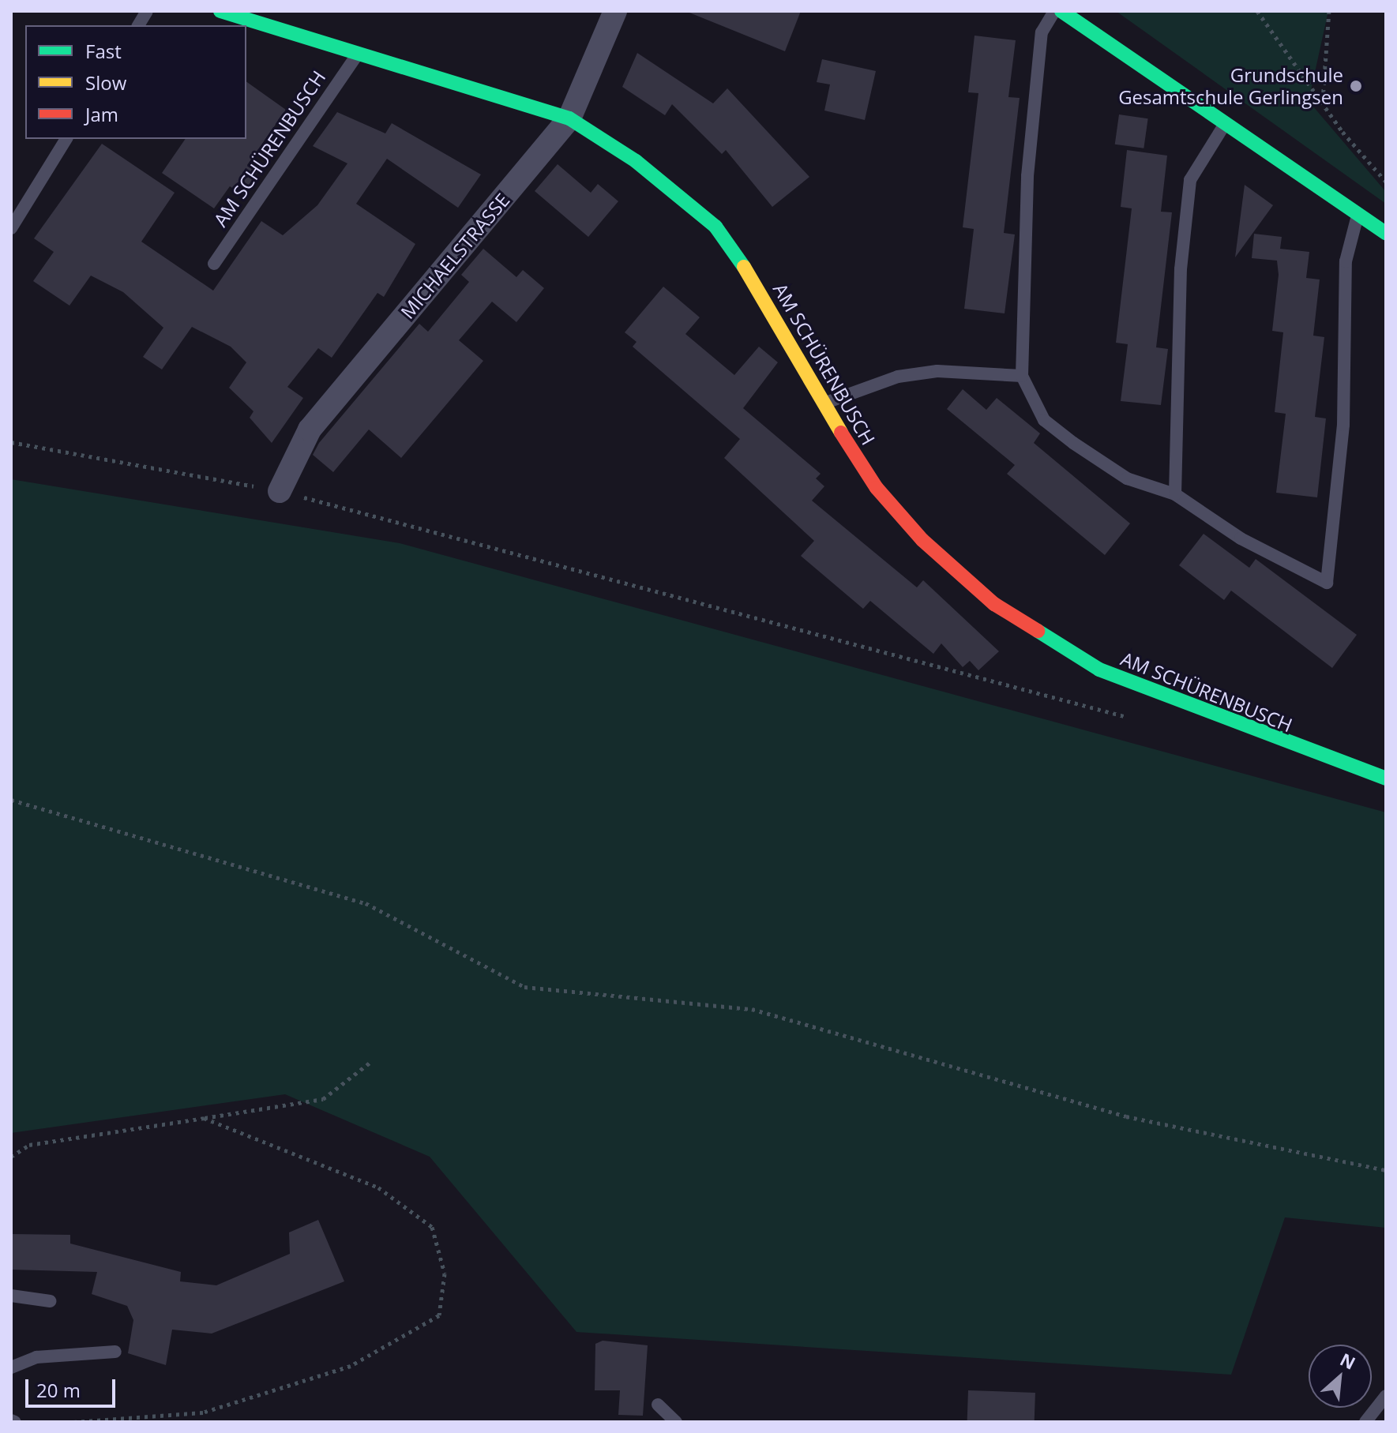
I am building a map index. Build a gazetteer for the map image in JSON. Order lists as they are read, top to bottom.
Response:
{
  "streets": {
    "street": ["AM SCHÜRENBUSCH", "MICHAELSTRASSE"]
  },
  "crossings": [
    ["AM SCHÜRENBUSCH", "MICHAELSTRASSE"]
  ],
  "places": ["Grundschule Gesamtschule Gerlingsen"],
  "legend": ["Fast", "Slow", "Jam"],
  "scale_bar": "20 m",
  "north": "top right"
}
